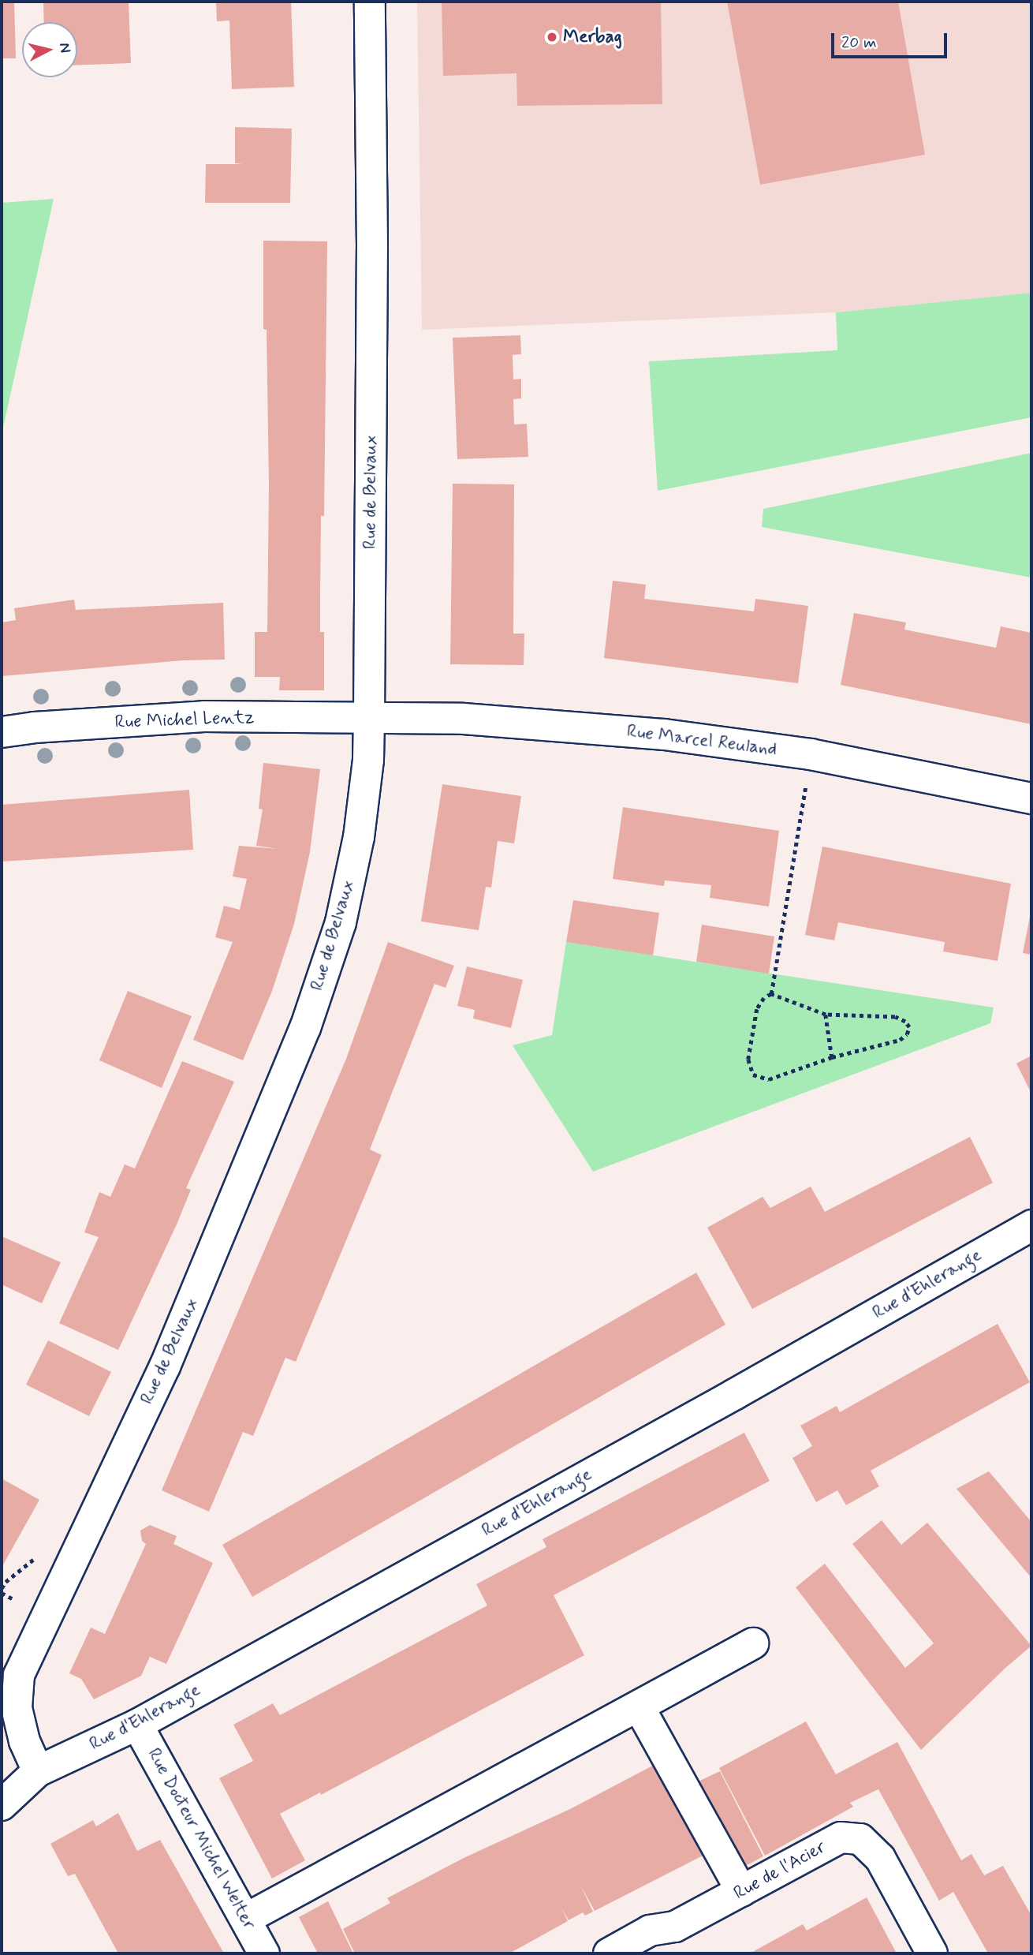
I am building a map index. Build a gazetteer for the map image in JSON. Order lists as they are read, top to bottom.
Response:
{
  "streets": {
    "street": [
      "Rue de Belvaux",
      "Rue Michel Lentz",
      "Rue Marcel Reuland",
      "Rue d'Ehlerange",
      "Rue Docteur Michel Welter",
      "Rue de l'Acier"
    ]
  },
  "crossings": [
    ["Rue de Belvaux", "Rue Michel Lentz"],
    ["Rue de Belvaux", "Rue Marcel Reuland"],
    ["Rue de Belvaux", "Rue d'Ehlerange"],
    ["Rue Michel Lentz", "Rue Marcel Reuland"],
    ["Rue d'Ehlerange", "Rue Docteur Michel Welter"]
  ],
  "places": ["Merbag"],
  "scale_bar": "20 m",
  "north": "right"
}
